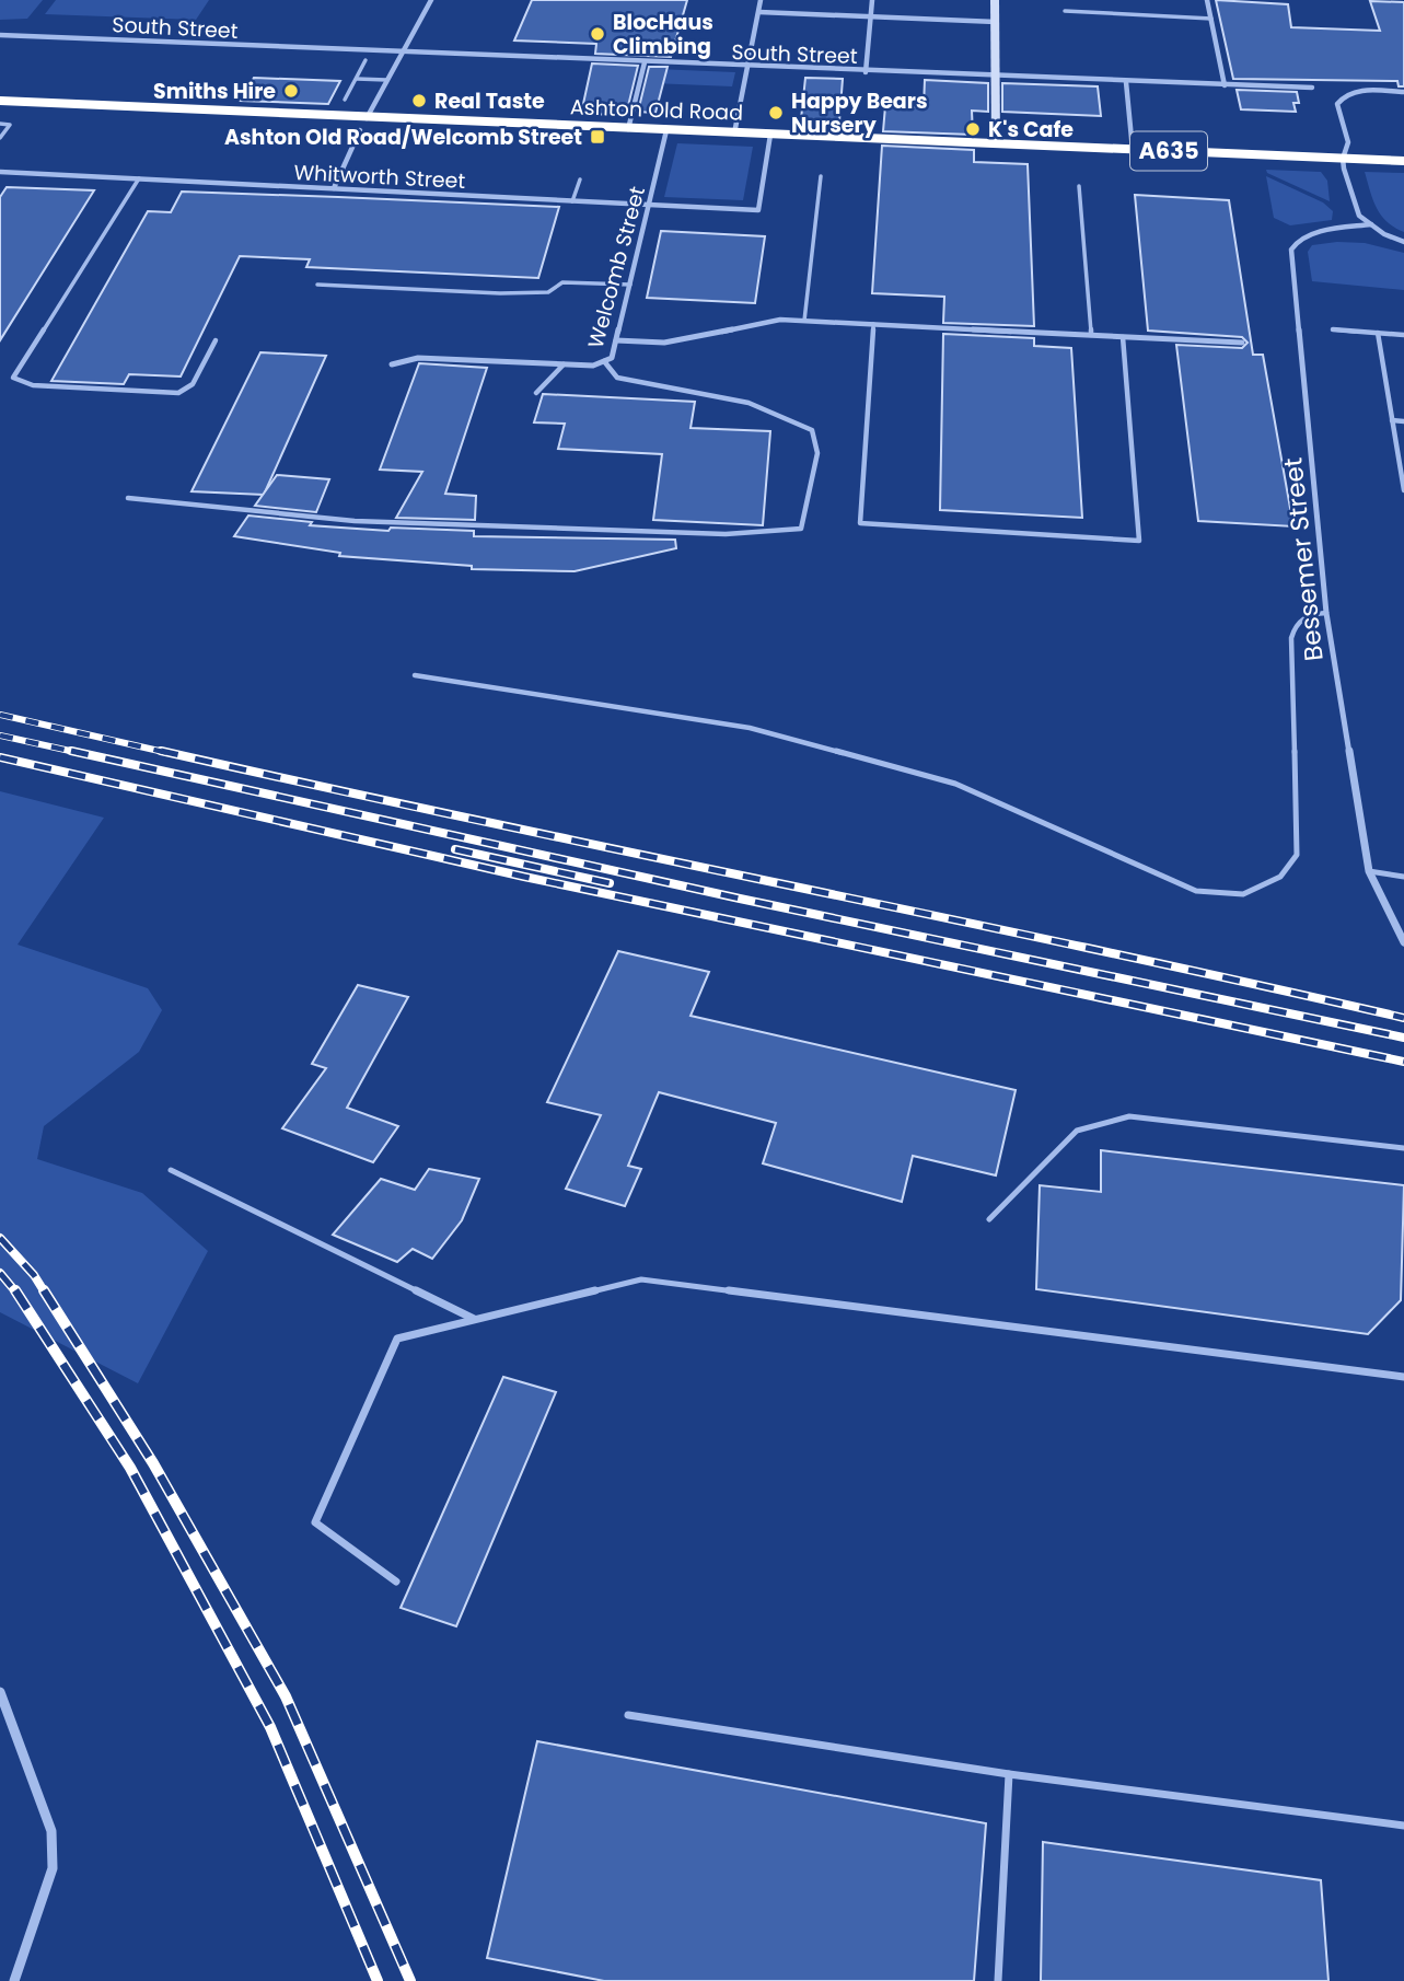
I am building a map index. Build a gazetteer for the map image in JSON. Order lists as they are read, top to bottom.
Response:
{
  "streets": {
    "highway": ["Ashton Old Road", "A635"],
    "street": [
      "South Street",
      "Whitworth Street",
      "Welcomb Street",
      "Bessemer Street"
    ]
  },
  "crossings": [
    ["Ashton Old Road", "Whitworth Street"],
    ["Ashton Old Road", "Welcomb Street"],
    ["Whitworth Street", "Welcomb Street"]
  ],
  "places": {
    "other": [
      "BlocHaus Climbing",
      "Smiths Hire",
      "Real Taste",
      "Happy Bears Nursery",
      "K's Cafe"
    ],
    "transit": ["Ashton Old Road/Welcomb Street"]
  }
}
